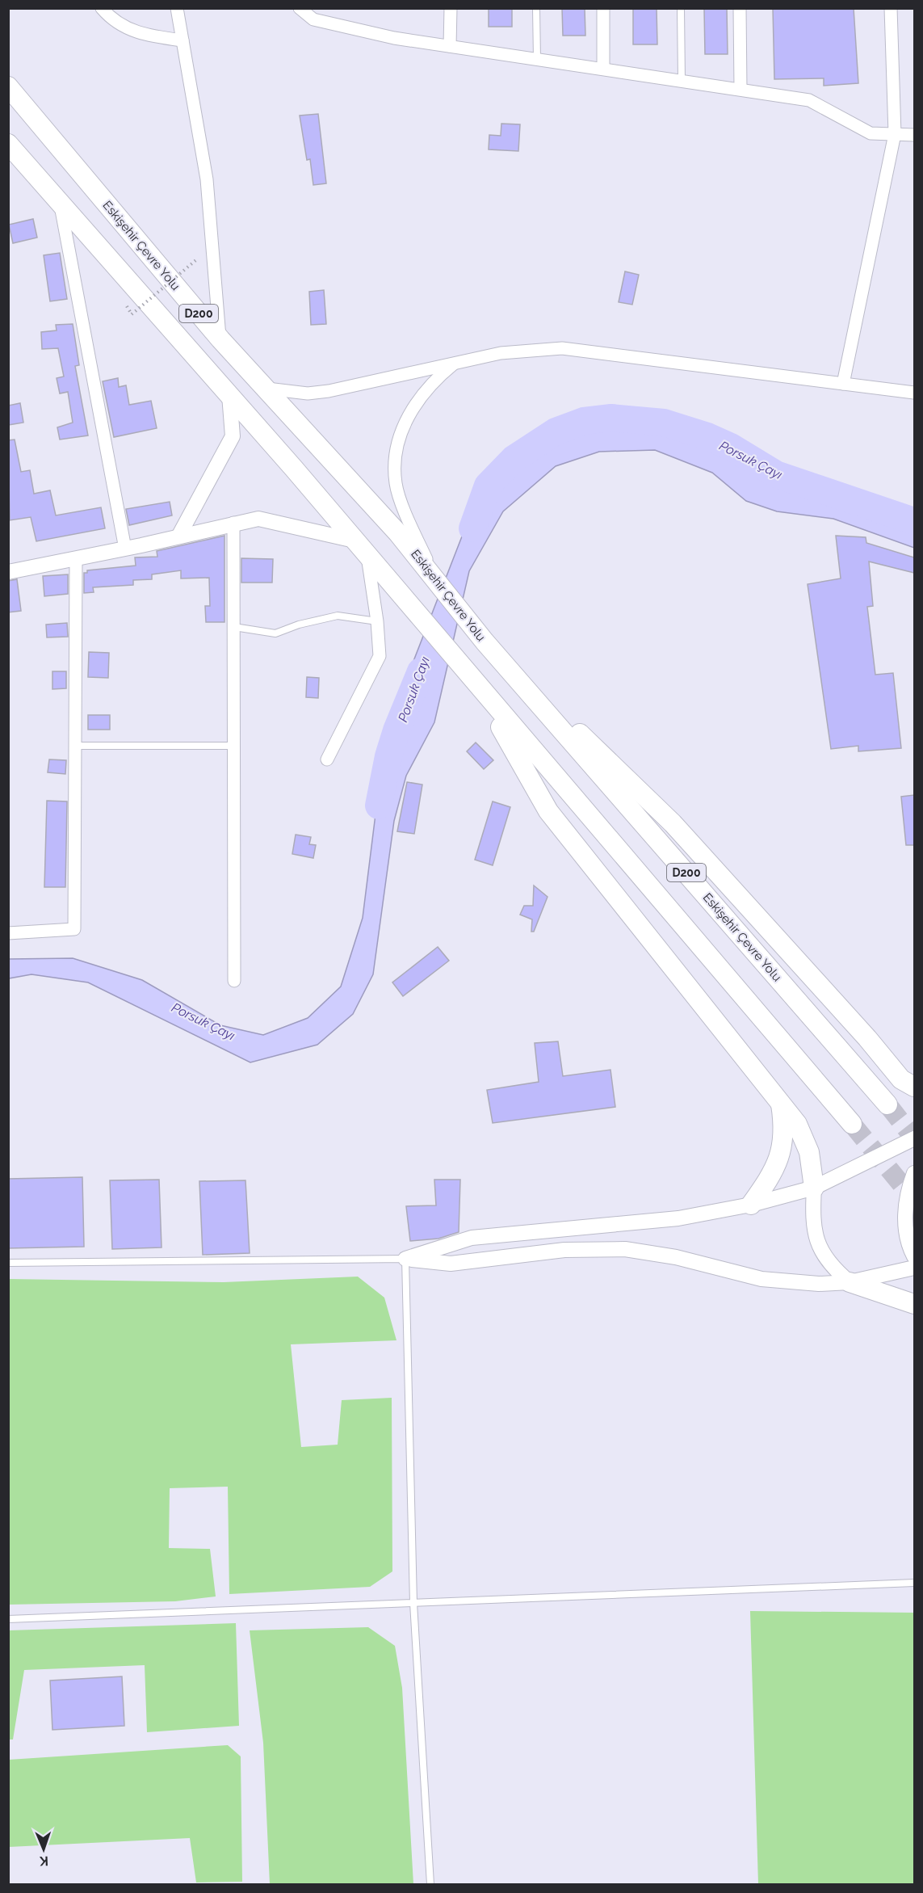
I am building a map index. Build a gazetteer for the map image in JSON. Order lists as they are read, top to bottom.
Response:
{
  "streets": {
    "highway": ["Eskişehir Çevre Yolu", "D200"]
  },
  "water": ["Porsuk Çayı"],
  "north": "bottom"
}
